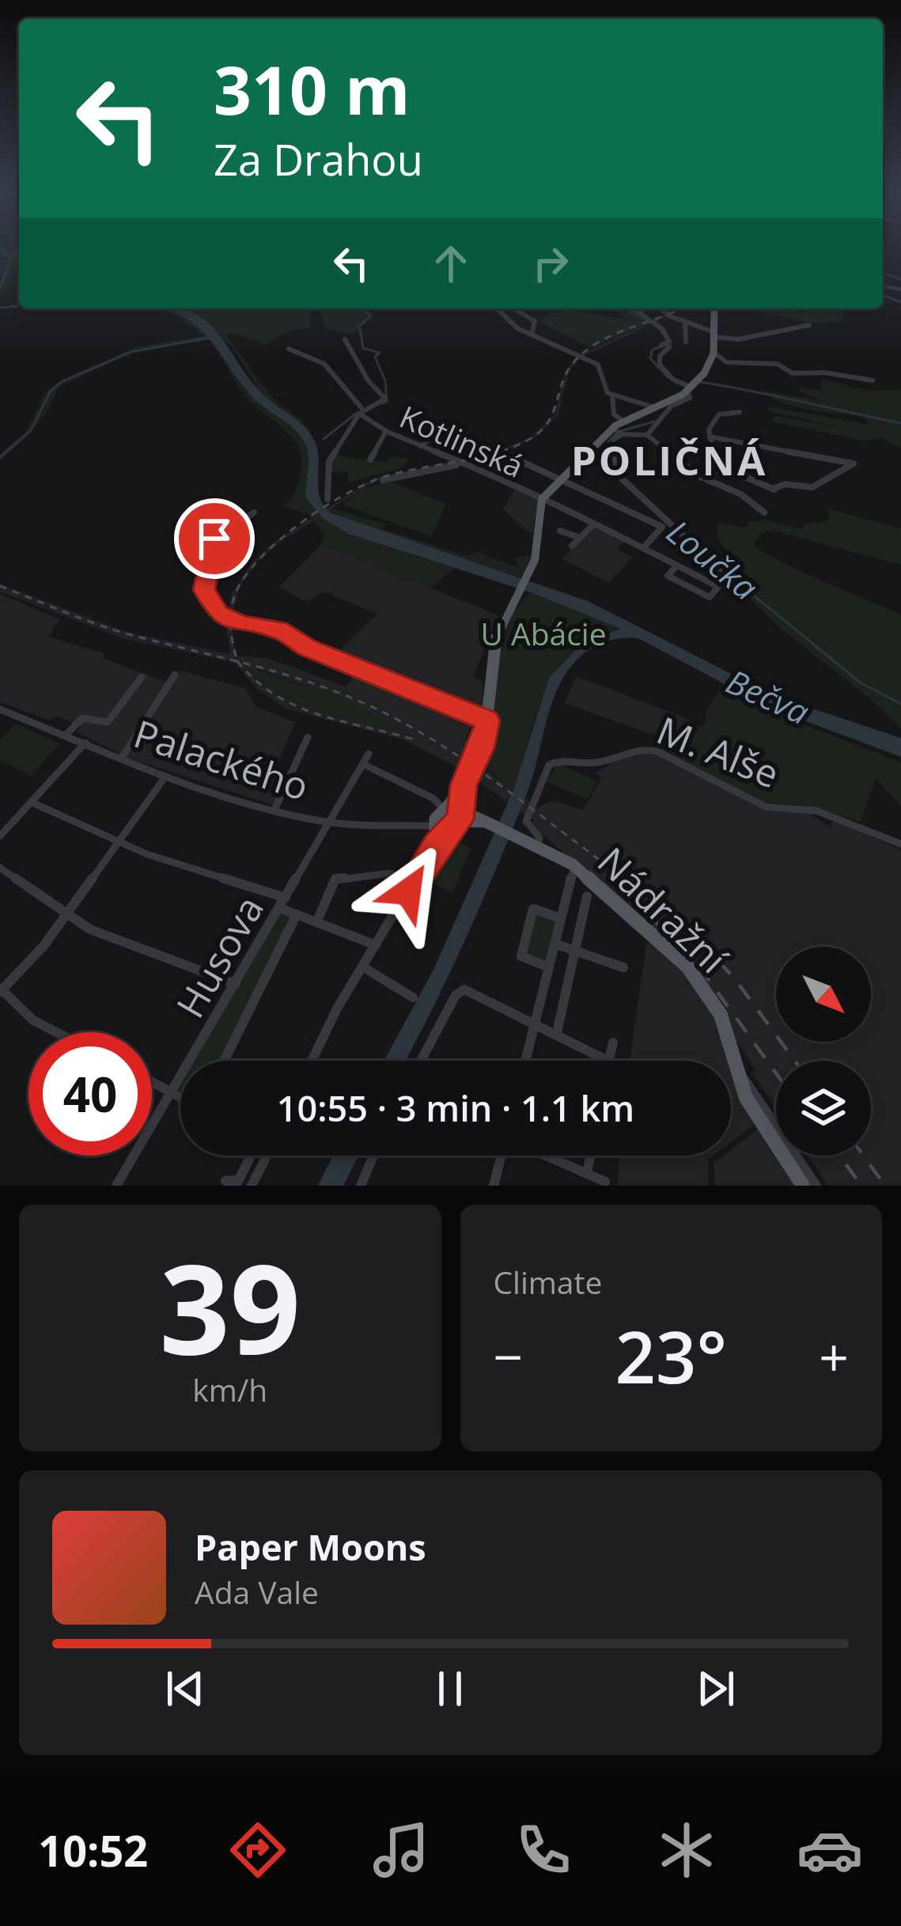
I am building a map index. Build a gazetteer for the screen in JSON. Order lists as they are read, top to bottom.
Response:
{
  "streets": {
    "main road": ["Nádražní"],
    "street": [
      "Kotlinská",
      "M. Alše",
      "Palackého",
      "Husova"
    ]
  },
  "crossings": [
    ["M. Alše", "Nádražní"],
    ["Palackého", "Husova"]
  ],
  "districts": ["POLIČNÁ"],
  "water": ["Loučka", "Bečva"],
  "parks": ["U Abácie"],
  "north": "bottom right",
  "page": {
    "turn": ["310 m", "Za Drahou"],
    "limit": "40",
    "trip": "10:55 · 3 min · 1.1 km",
    "tile": [
      ["39", "km/h"],
      "Climate"
    ],
    "heat": ["−", "23°", "+"],
    "song": ["Paper Moons", "Ada Vale"],
    "tabs": "10:52"
  }
}
